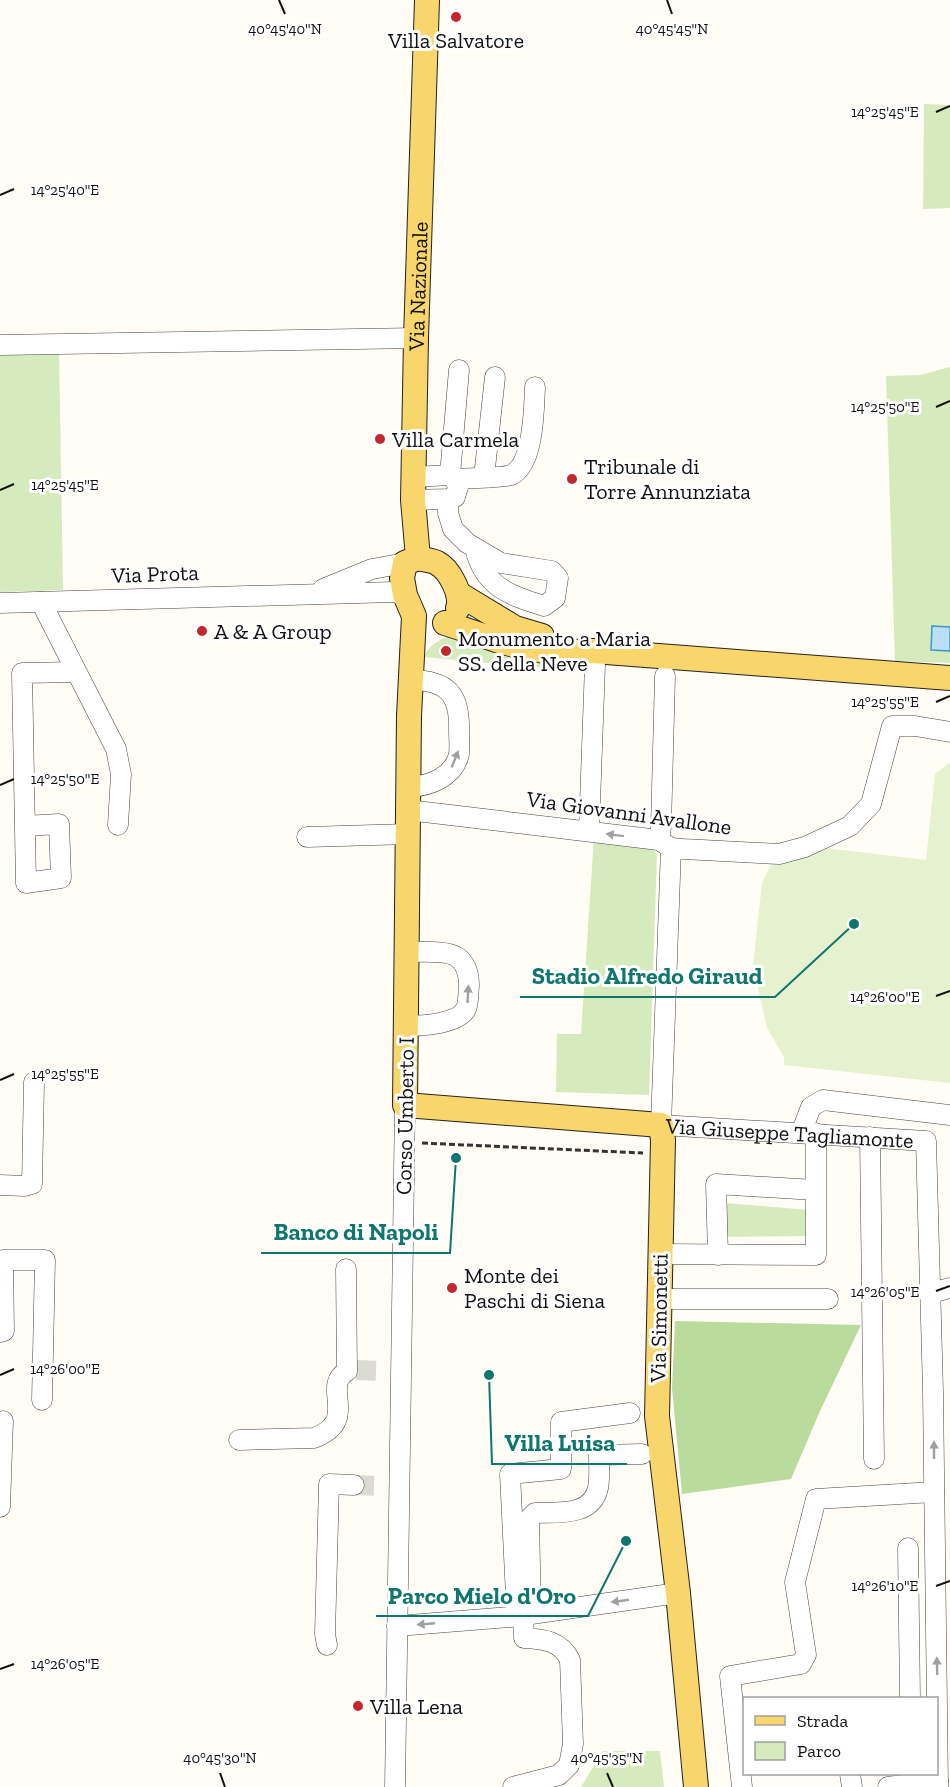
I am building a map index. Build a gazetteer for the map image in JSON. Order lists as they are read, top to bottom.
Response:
{
  "streets": {
    "main road": [
      "Via Nazionale",
      "Corso Umberto I",
      "Via Giuseppe Tagliamonte",
      "Via Simonetti"
    ],
    "street": ["Via Prota", "Via Giovanni Avallone"]
  },
  "crossings": [
    ["Via Nazionale", "Via Prota"],
    ["Via Nazionale", "Corso Umberto I"],
    ["Via Prota", "Corso Umberto I"],
    ["Via Giovanni Avallone", "Corso Umberto I"],
    ["Via Giovanni Avallone", "Via Simonetti"],
    ["Corso Umberto I", "Via Giuseppe Tagliamonte"],
    ["Via Giuseppe Tagliamonte", "Via Simonetti"]
  ],
  "places": [
    "Villa Salvatore",
    "Villa Carmela",
    "Tribunale di Torre Annunziata",
    "A & A Group",
    "Monumento a Maria SS. della Neve",
    "Stadio Alfredo Giraud",
    "Banco di Napoli",
    "Monte dei Paschi di Siena",
    "Villa Luisa",
    "Parco Mielo d'Oro",
    "Villa Lena"
  ],
  "legend": ["Strada", "Parco"],
  "coordinates": [
    "40°45'40\"N",
    "40°45'45\"N",
    "14°25'45\"E",
    "14°25'40\"E",
    "14°25'50\"E",
    "14°25'55\"E",
    "14°26'00\"E",
    "14°26'05\"E",
    "14°26'10\"E",
    "40°45'30\"N",
    "40°45'35\"N"
  ]
}
